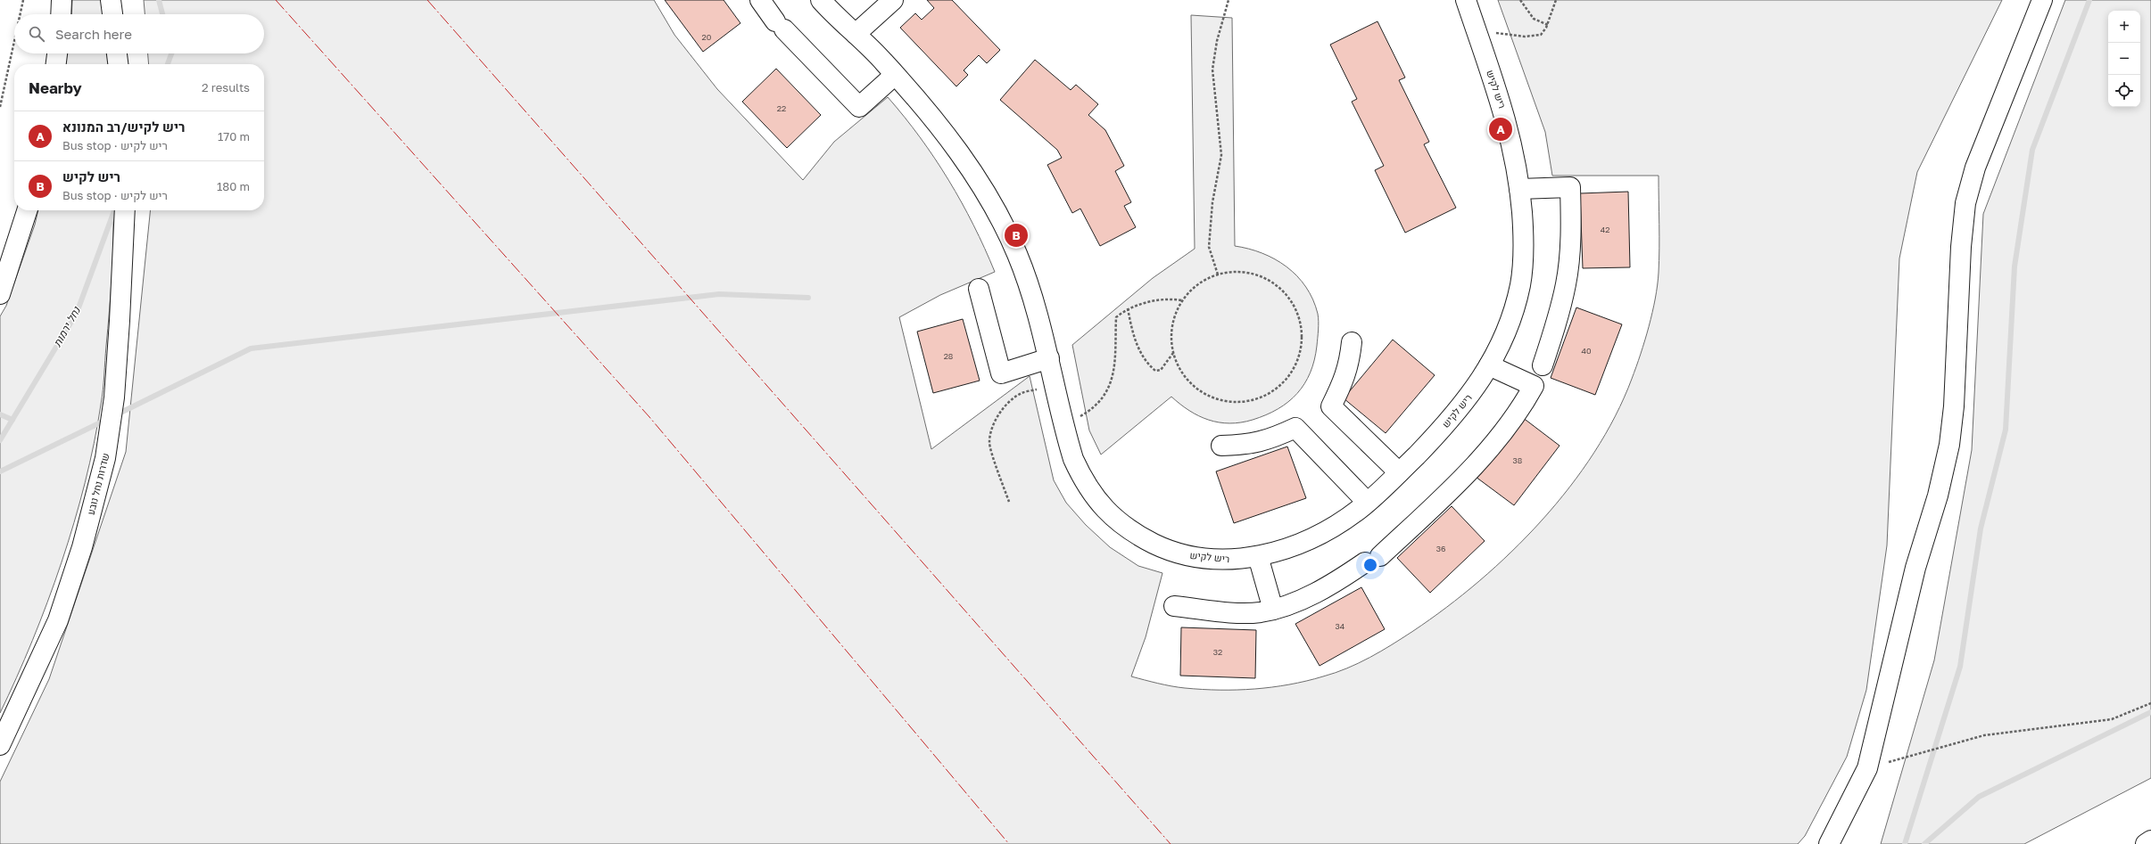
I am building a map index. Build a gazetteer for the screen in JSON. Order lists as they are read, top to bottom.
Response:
{
  "streets": {
    "main road": ["ריש לקיש", "שדרות נחל נובע"]
  },
  "water": ["נחל ירמות"],
  "house_numbers": [
    "20",
    "22",
    "42",
    "40",
    "28",
    "38",
    "36",
    "34",
    "32"
  ],
  "page": {
    "map_buttons": ["+", "−"],
    "search": "Search here",
    "heading": ["Nearby", "2 results"],
    "list": [
      {
        "mark": "A",
        "name": "ריש לקיש/רב המנונא",
        "note": "Bus stop · ריש לקיש",
        "value": "170 m"
      },
      {
        "mark": "B",
        "name": "ריש לקיש",
        "note": "Bus stop · ריש לקיש",
        "value": "180 m"
      }
    ],
    "pins": ["A", "B"]
  }
}
